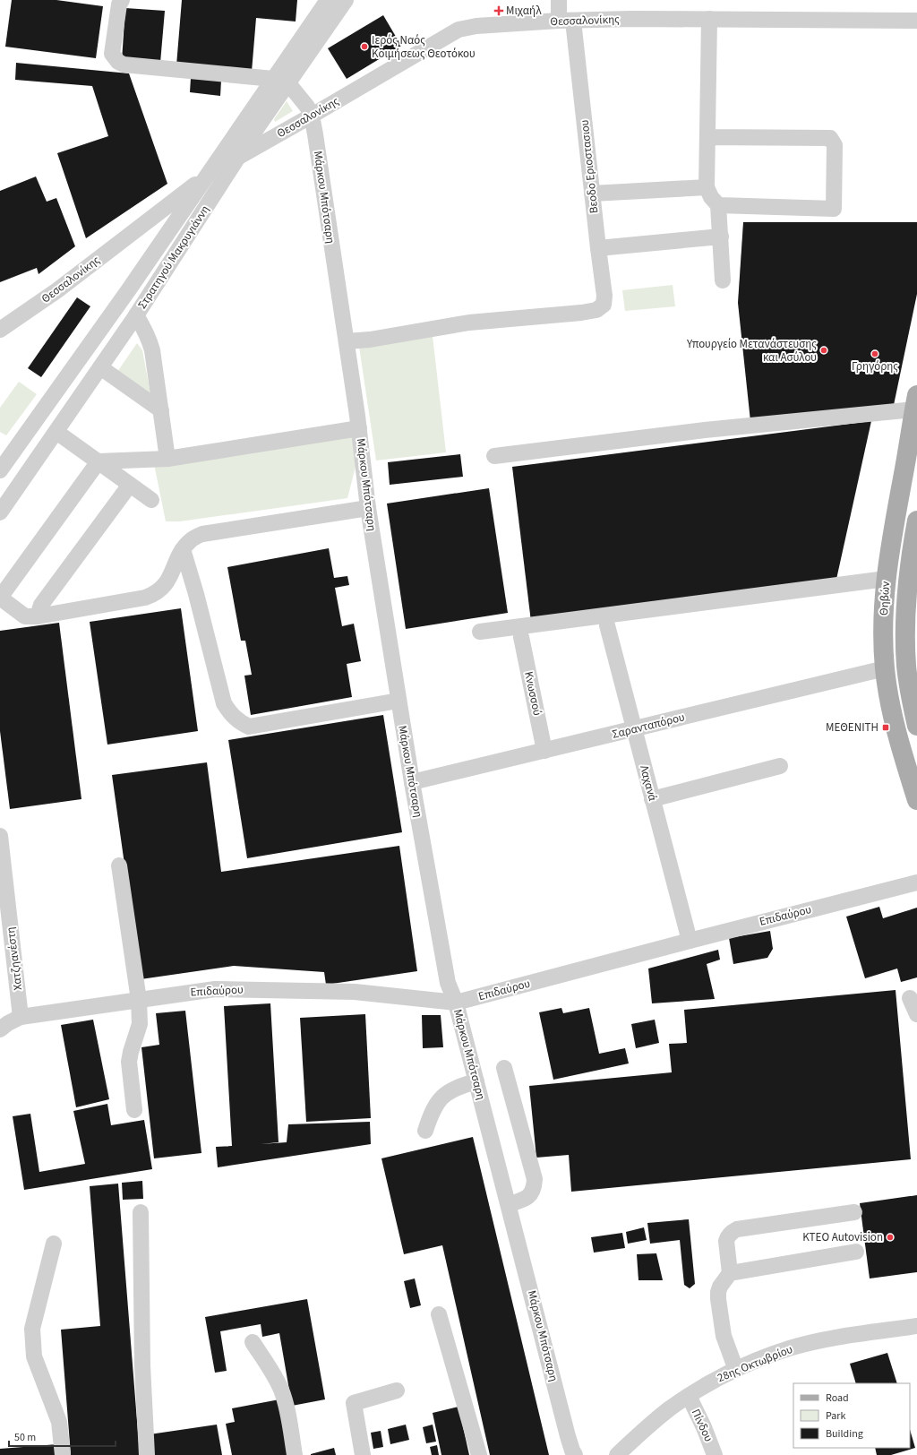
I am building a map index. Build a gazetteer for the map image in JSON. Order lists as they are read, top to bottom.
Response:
{
  "streets": {
    "main road": ["Θηβών"],
    "street": [
      "Θεσσαλονίκης",
      "Βεοδο Εριοστασιου",
      "Μάρκου Μπότσαρη",
      "Στρατηγού Μακρυγιάννη",
      "Κνωσσού",
      "Σαρανταπόρου",
      "Λαχανά",
      "Επιδαύρου",
      "Χατζηανέστη",
      "28ης Οκτωβρίου",
      "Πίνδου"
    ]
  },
  "crossings": [
    ["Θεσσαλονίκης", "Βεοδο Εριοστασιου"],
    ["Θεσσαλονίκης", "Μάρκου Μπότσαρη"],
    ["Θεσσαλονίκης", "Στρατηγού Μακρυγιάννη"],
    ["Βεοδο Εριοστασιου", "Μάρκου Μπότσαρη"],
    ["Μάρκου Μπότσαρη", "Στρατηγού Μακρυγιάννη"],
    ["Μάρκου Μπότσαρη", "Σαρανταπόρου"],
    ["Μάρκου Μπότσαρη", "Επιδαύρου"],
    ["Θηβών", "Σαρανταπόρου"],
    ["Κνωσσού", "Σαρανταπόρου"],
    ["Σαρανταπόρου", "Λαχανά"],
    ["Λαχανά", "Επιδαύρου"],
    ["Επιδαύρου", "Χατζηανέστη"],
    ["28ης Οκτωβρίου", "Πίνδου"]
  ],
  "places": {
    "health": ["Μιχαήλ"],
    "other": [
      "Ιερός Ναός Κοιμήσεως Θεοτόκου",
      "Υπουργείο Μετανάστευσης και Ασύλου",
      "Γρηγόρης",
      "ΚΤΕΟ Autovision"
    ],
    "transit": ["ΜΕΘΕΝΙΤΗ"]
  },
  "legend": ["Road", "Park", "Building"],
  "scale_bar": "50 m"
}
